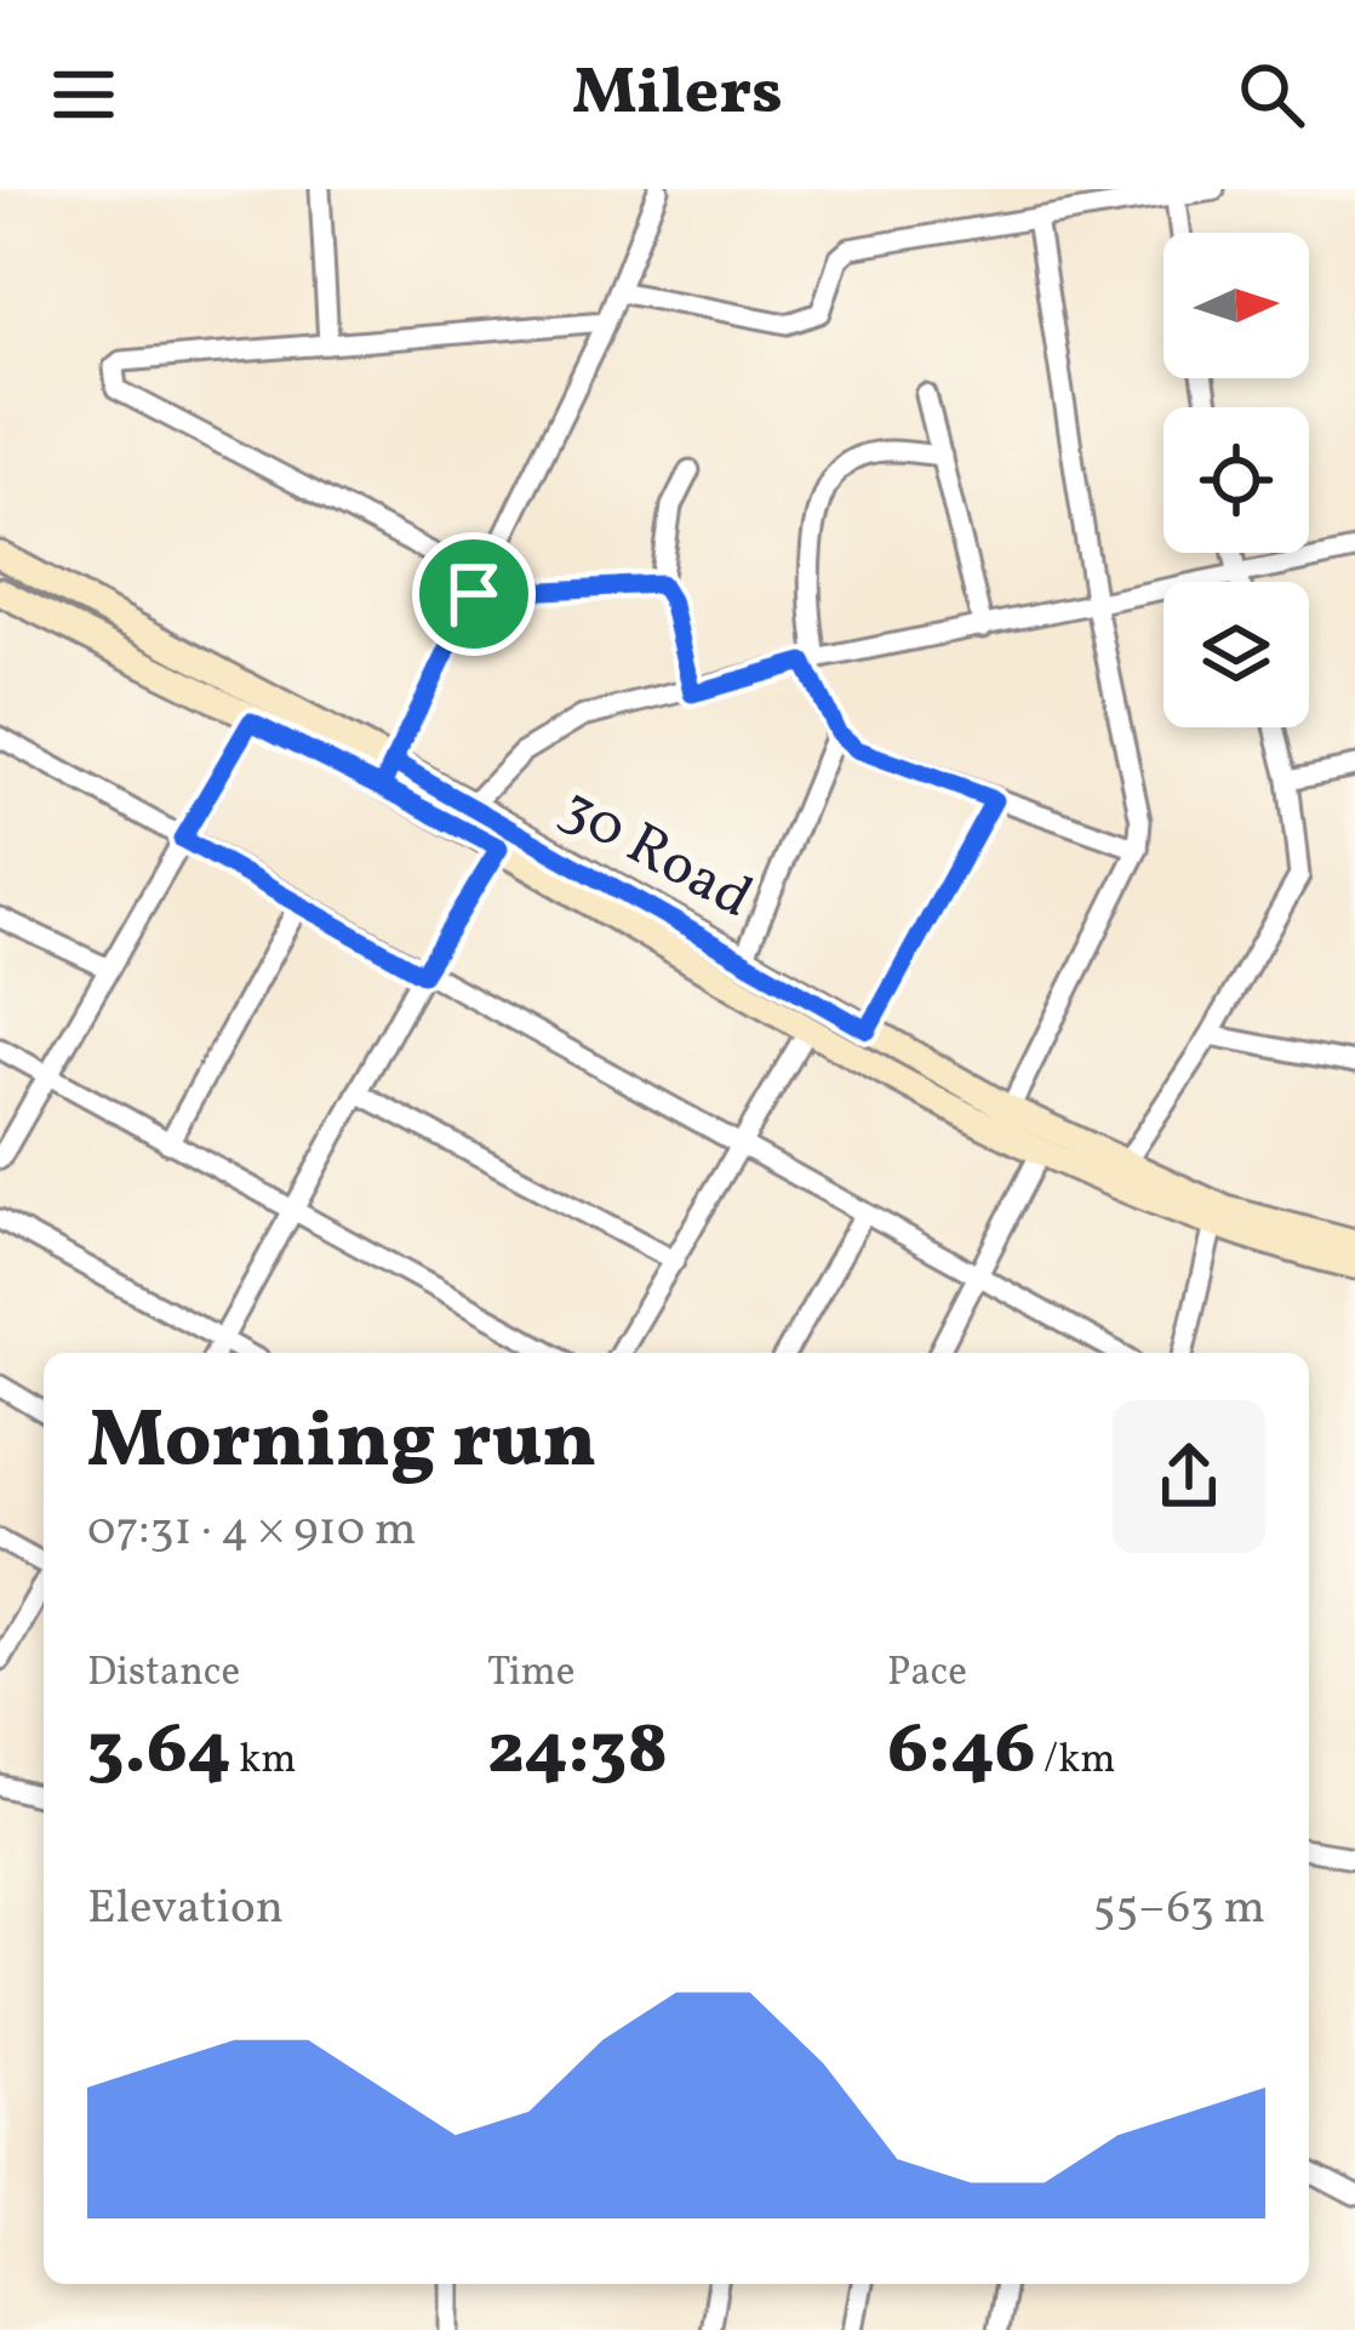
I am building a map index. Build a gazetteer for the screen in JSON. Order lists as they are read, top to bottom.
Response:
{
  "streets": {
    "main road": ["30 Road"]
  },
  "north": "right",
  "page": {
    "header": "Milers",
    "heading": ["Morning run", "07:31 · 4 × 910 m"],
    "stats": [
      ["Distance", "3.64 km"],
      ["Time", "24:38"],
      ["Pace", "6:46 /km"]
    ],
    "chart": ["Elevation", "55–63 m"]
  }
}
